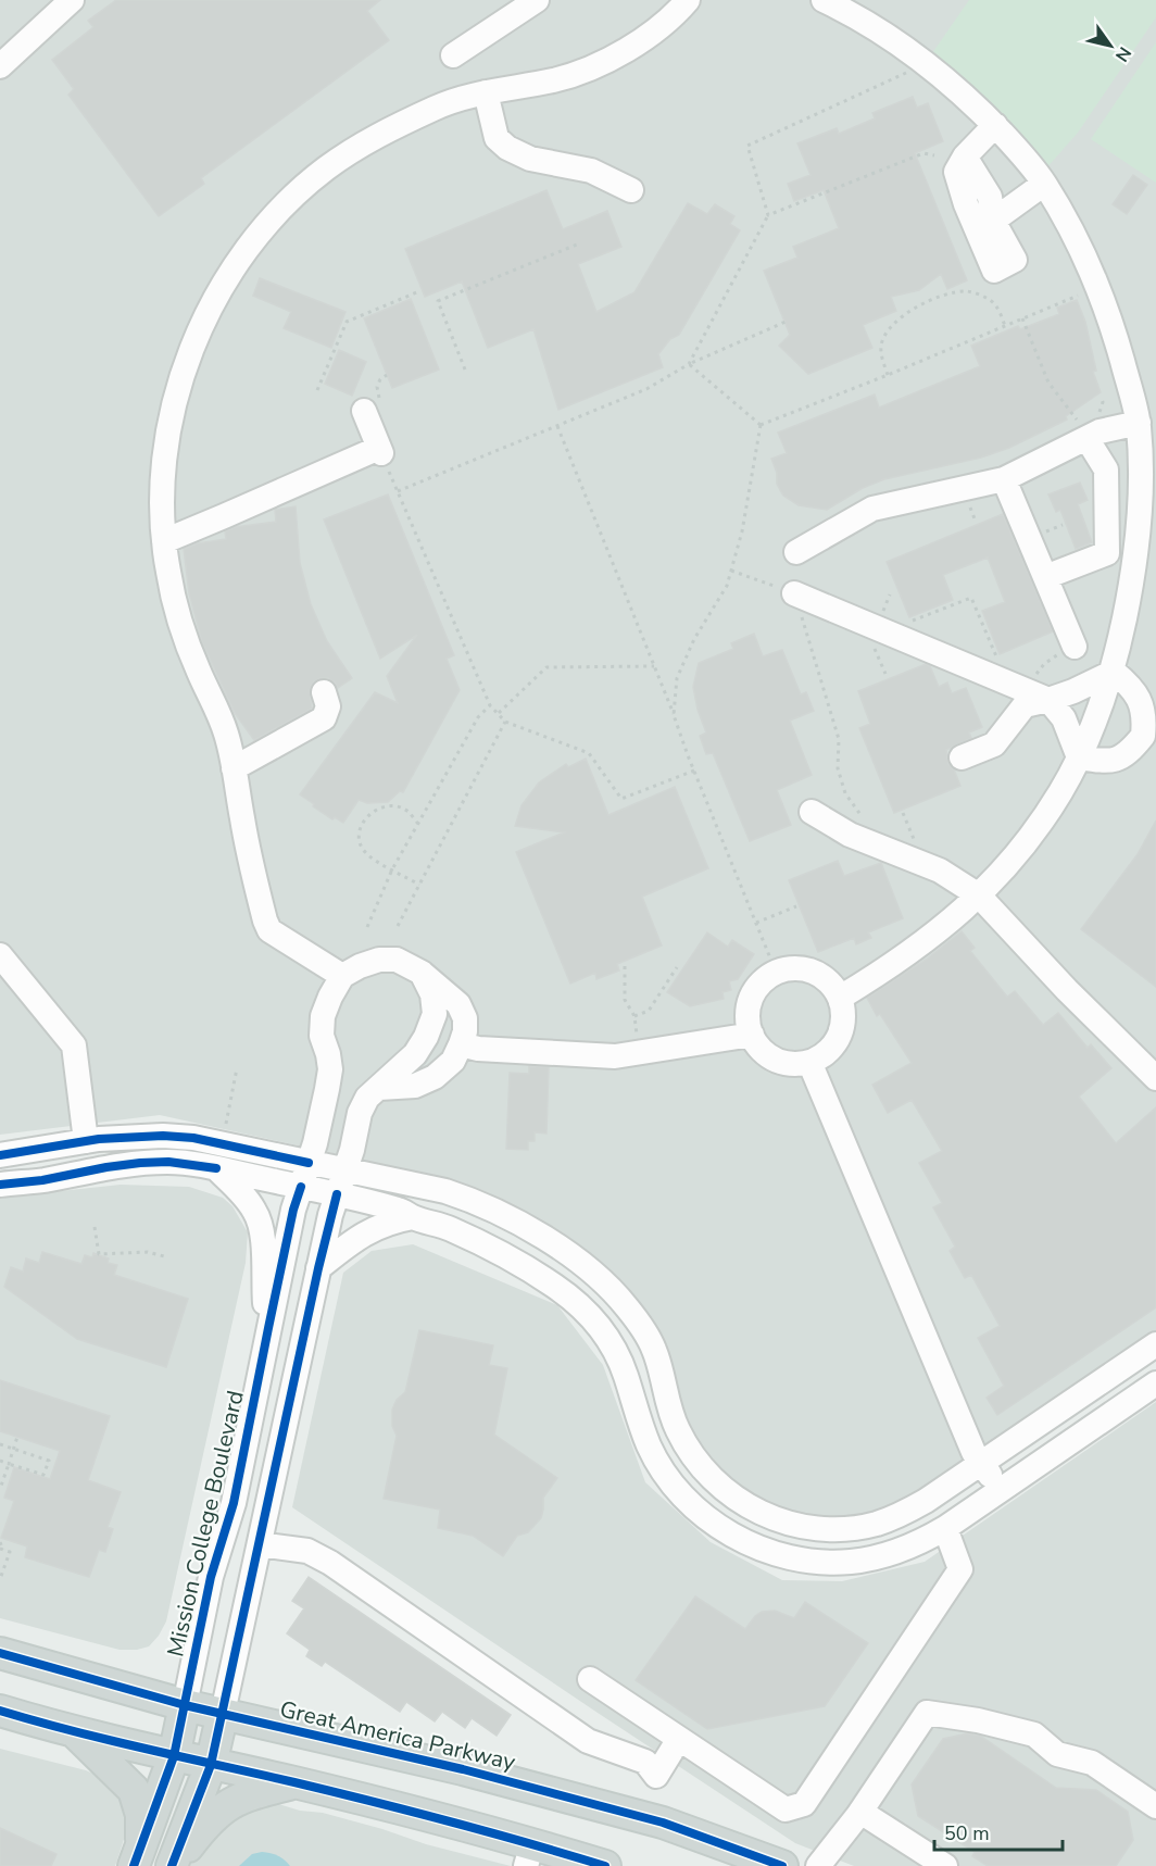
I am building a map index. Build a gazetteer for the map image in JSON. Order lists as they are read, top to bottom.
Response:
{
  "streets": {
    "main road": ["Mission College Boulevard", "Great America Parkway"]
  },
  "crossings": [
    ["Mission College Boulevard", "Great America Parkway"]
  ],
  "scale_bar": "50 m",
  "north": "bottom right"
}
